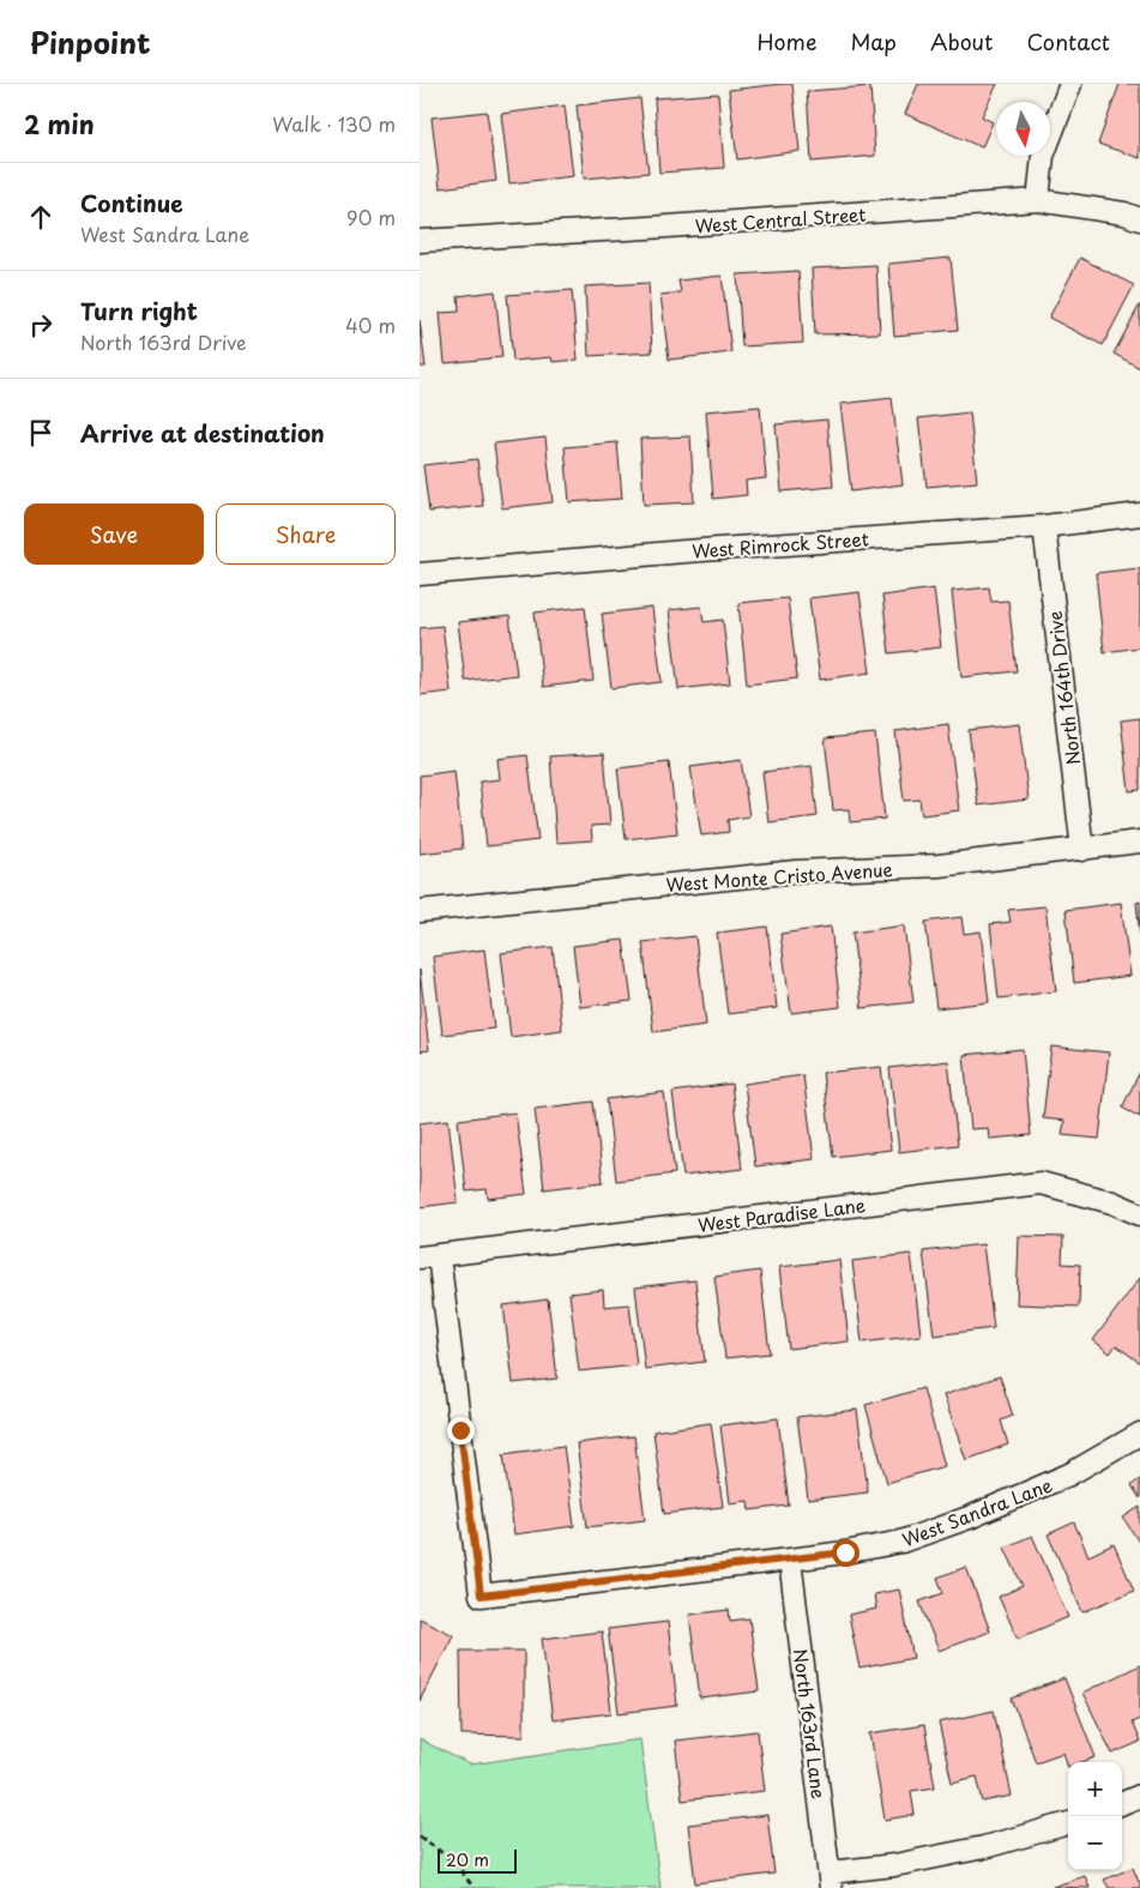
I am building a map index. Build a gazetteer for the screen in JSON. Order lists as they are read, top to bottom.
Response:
{
  "streets": {
    "street": [
      "West Central Street",
      "West Rimrock Street",
      "North 164th Drive",
      "West Monte Cristo Avenue",
      "West Paradise Lane",
      "West Sandra Lane",
      "North 163rd Lane"
    ]
  },
  "crossings": [
    ["West Rimrock Street", "North 164th Drive"],
    ["North 164th Drive", "West Monte Cristo Avenue"],
    ["West Paradise Lane", "West Sandra Lane"],
    ["West Sandra Lane", "North 163rd Lane"]
  ],
  "scale_bar": "20 m",
  "north": "bottom",
  "page": {
    "header": "Pinpoint",
    "nav": [
      "Home",
      "Map",
      "About",
      "Contact"
    ],
    "heading": ["2 min", "Walk · 130 m"],
    "list": [
      ["Continue", "West Sandra Lane", "90 m"],
      ["Turn right", "North 163rd Drive", "40 m"],
      "Arrive at destination"
    ],
    "buttons": ["Save", "Share"],
    "map_buttons": ["+", "−"],
    "scale": "20 m"
  }
}
